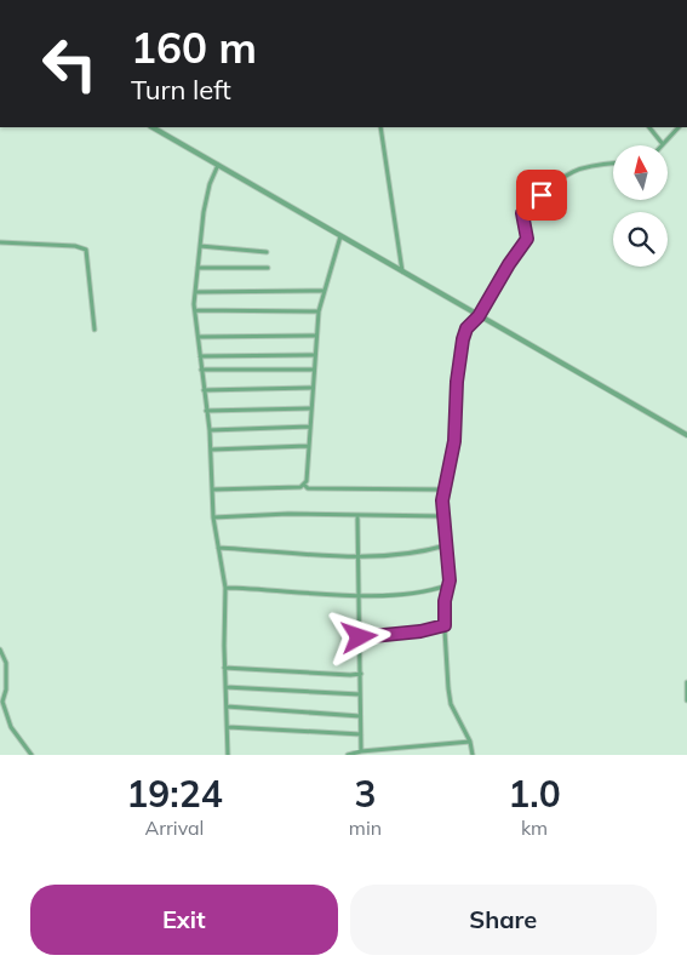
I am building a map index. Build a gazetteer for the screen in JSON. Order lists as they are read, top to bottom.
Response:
{
  "north": "top",
  "page": {
    "turn": ["160 m", "Turn left"],
    "eta": [
      "19:24",
      "Arrival",
      "3",
      "min",
      "1.0",
      "km"
    ],
    "buttons": ["Exit", "Share"]
  }
}
